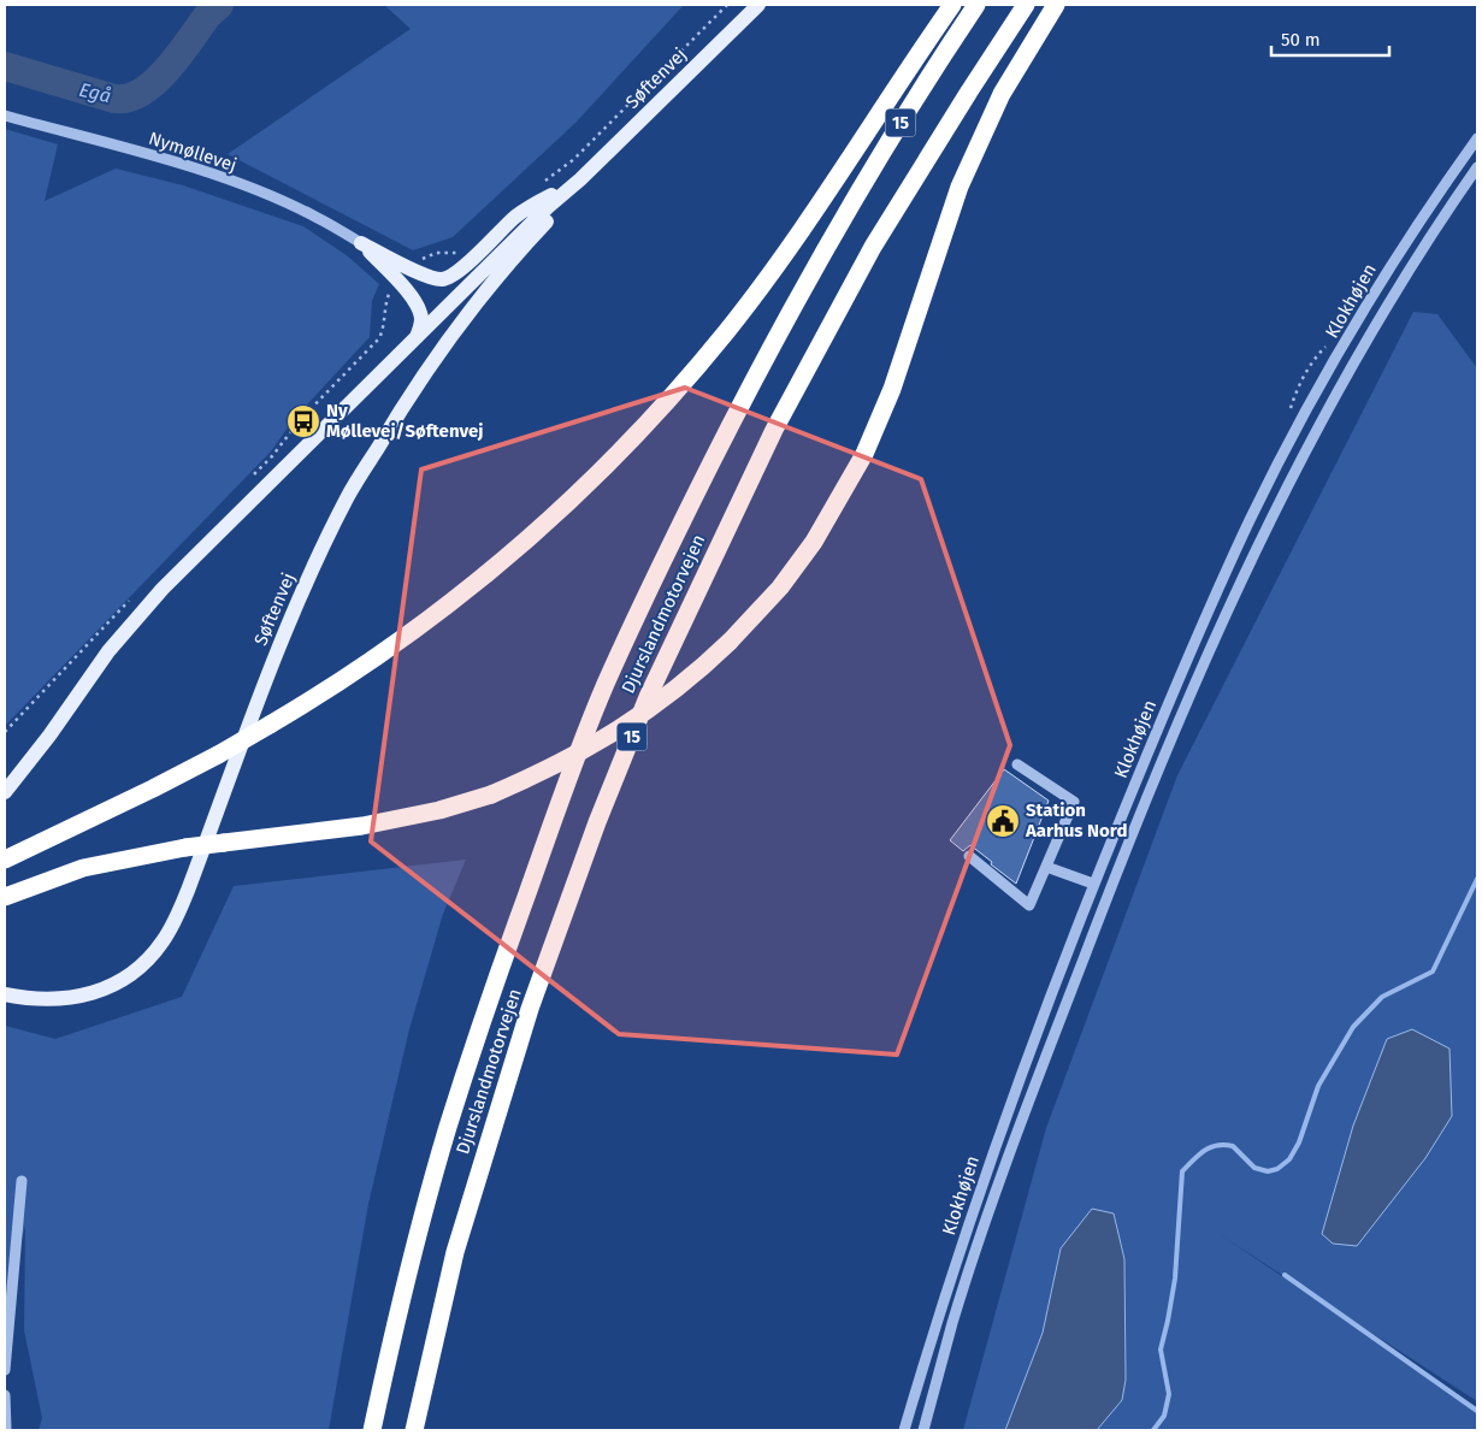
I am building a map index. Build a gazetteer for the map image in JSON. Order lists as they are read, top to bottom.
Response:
{
  "streets": {
    "highway": ["15", "Djurslandmotorvejen"],
    "main road": ["Søftenvej"],
    "street": ["Nymøllevej", "Klokhøjen"]
  },
  "water": ["Egå"],
  "places": {
    "bus stop": ["Ny Møllevej/Søftenvej"],
    "public building": ["Station Aarhus Nord"]
  },
  "scale_bar": "50 m"
}
